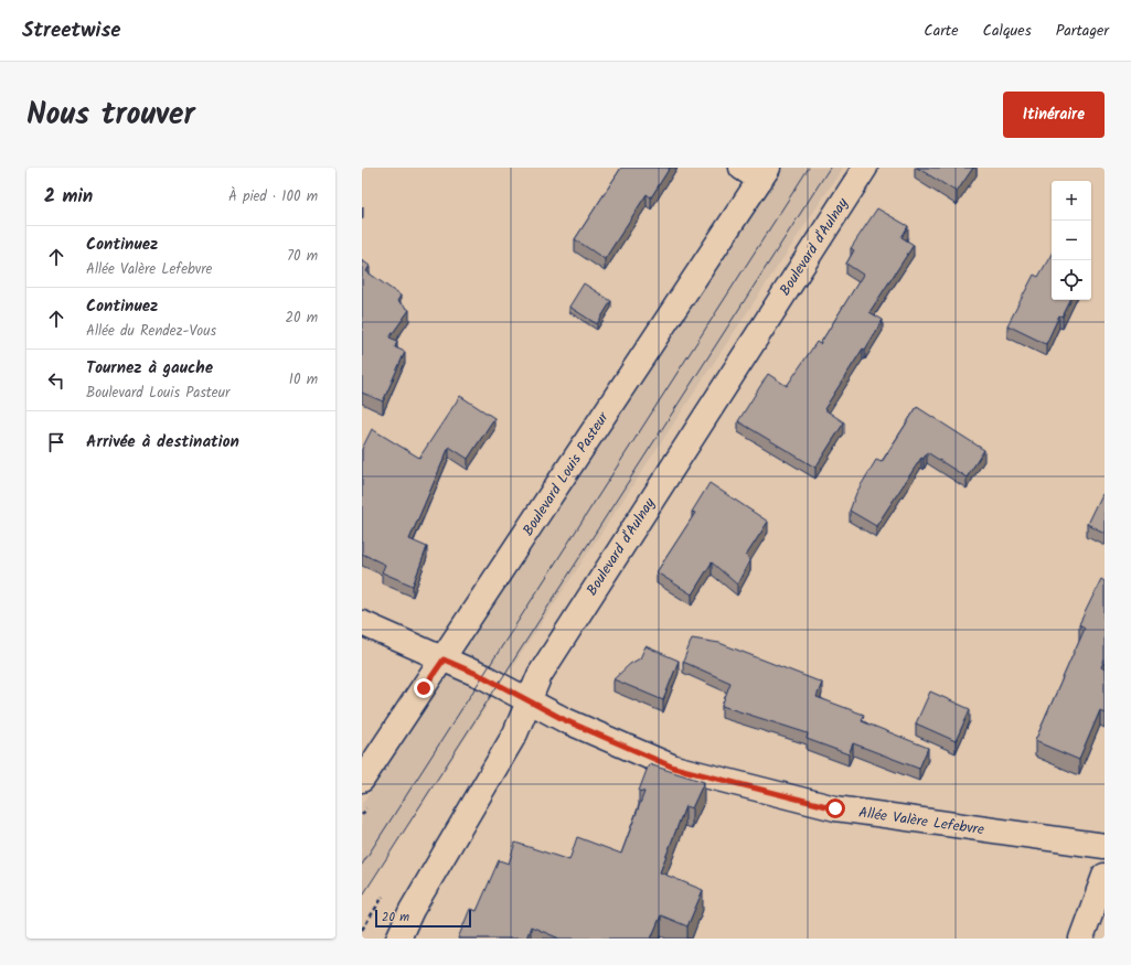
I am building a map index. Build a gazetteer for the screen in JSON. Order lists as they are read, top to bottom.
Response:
{
  "streets": {
    "street": ["Boulevard d'Aulnay", "Boulevard Louis Pasteur", "Allée Valère Lefebvre"]
  },
  "crossings": [
    ["Boulevard d'Aulnay", "Allée Valère Lefebvre"],
    ["Boulevard Louis Pasteur", "Allée Valère Lefebvre"]
  ],
  "scale_bar": "20 m",
  "page": {
    "header": "Streetwise",
    "nav": ["Carte", "Calques", "Partager"],
    "title": "Nous trouver",
    "buttons": "Itinéraire",
    "heading": ["2 min", "À pied · 100 m"],
    "map_buttons": ["+", "−"],
    "list": [
      ["Continuez", "Allée Valère Lefebvre", "70 m"],
      ["Continuez", "Allée du Rendez-Vous", "20 m"],
      ["Tournez à gauche", "Boulevard Louis Pasteur", "10 m"],
      "Arrivée à destination"
    ],
    "scale": "20 m"
  }
}
